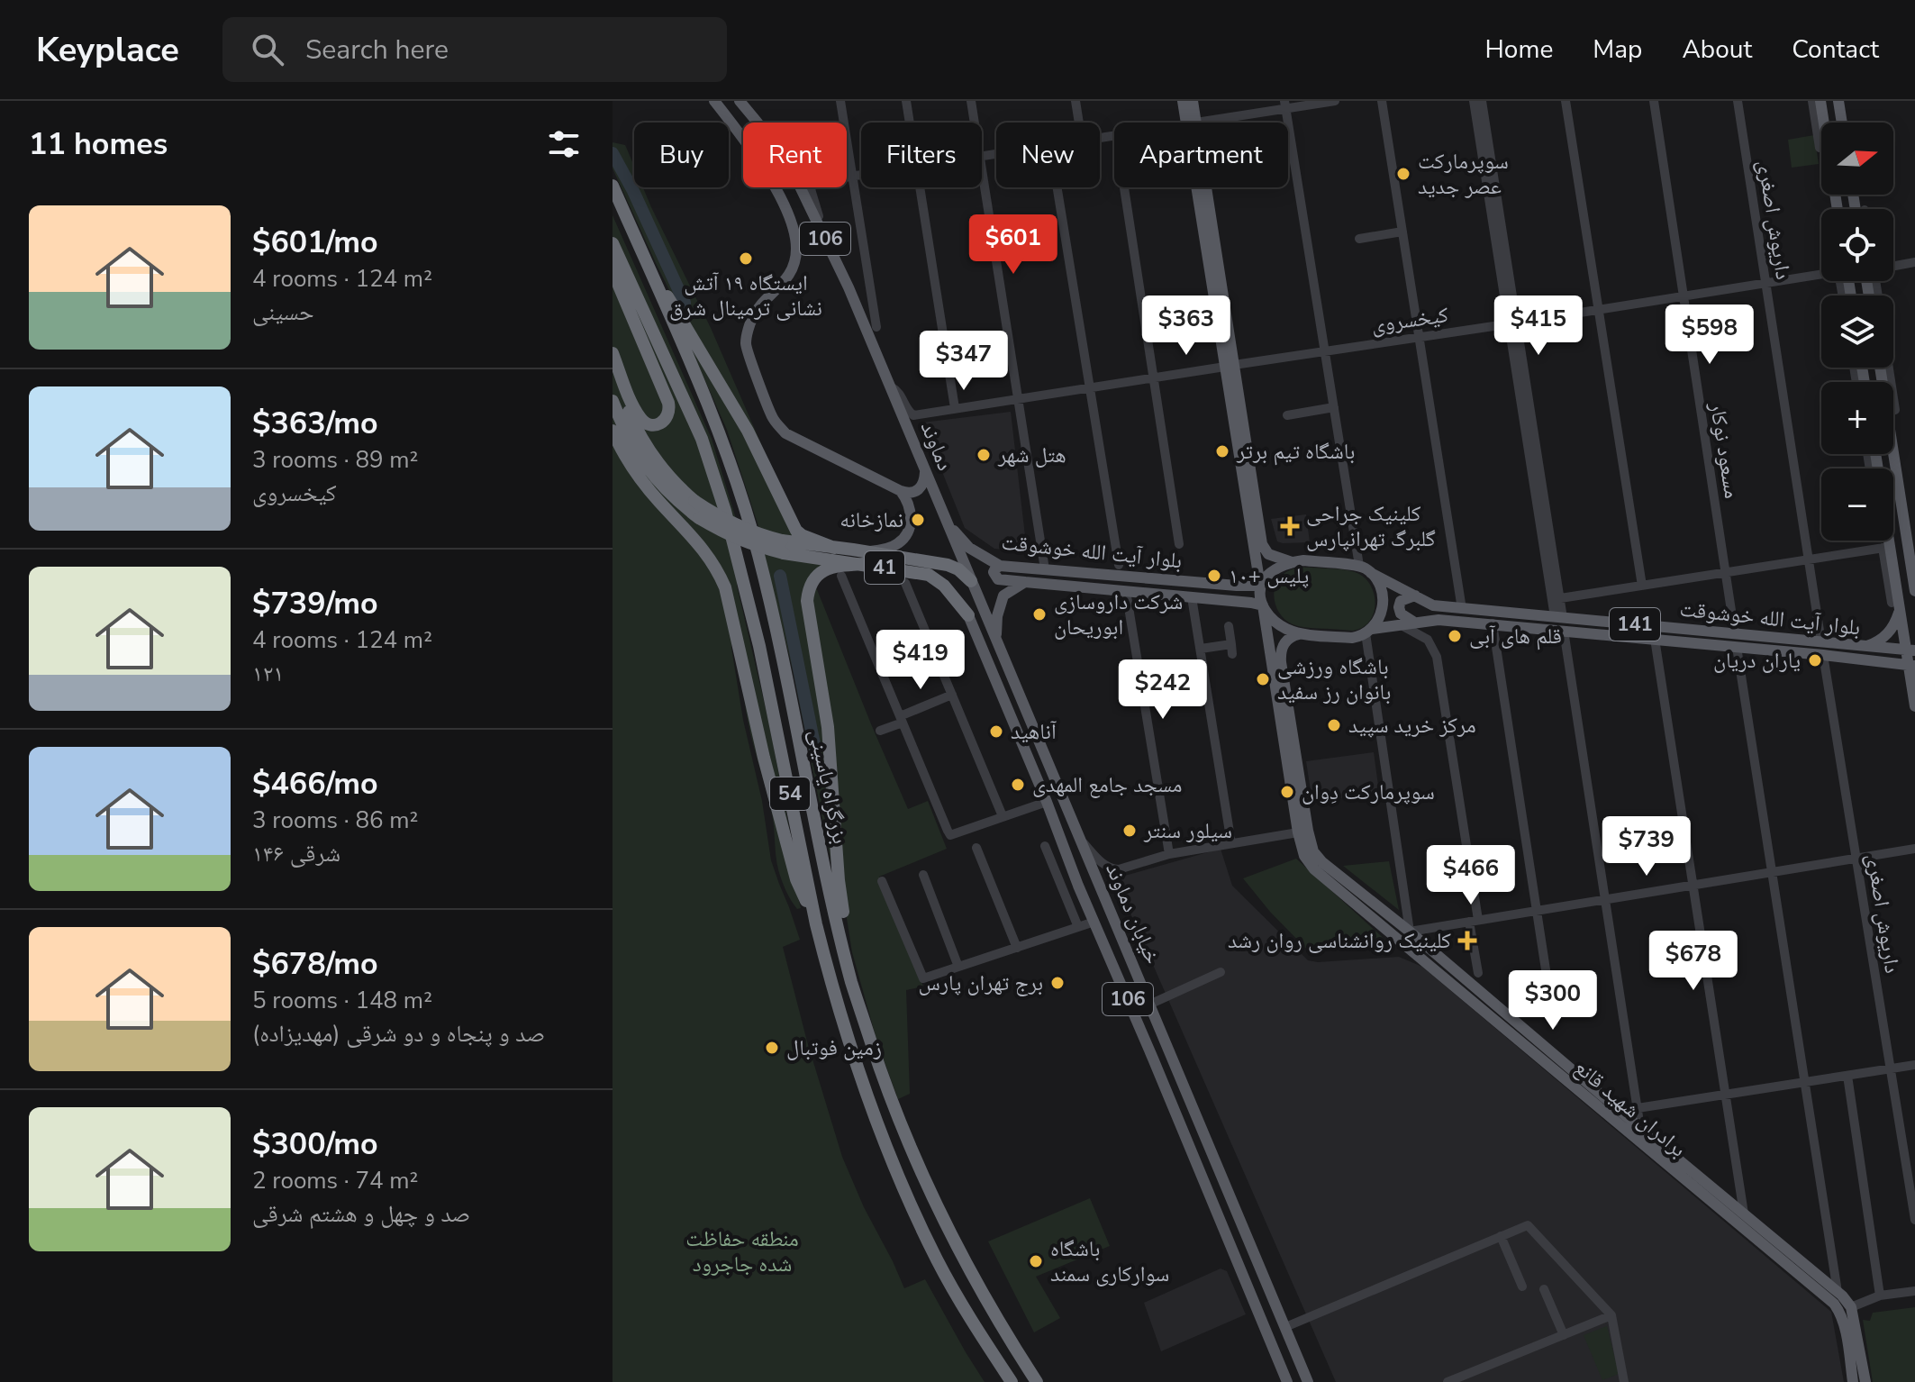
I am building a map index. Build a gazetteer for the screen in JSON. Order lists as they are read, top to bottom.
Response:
{
  "streets": {
    "highway": ["41", "بزرگراه یاسینی", "54"],
    "main road": [
      "106",
      "دماوند",
      "بلوار آیت الله خوشوقت",
      "141",
      "خیابان دماوند",
      "برادران شهید قانع"
    ],
    "street": ["داریوش اصغری", "کیخسروی", "مسعود نوکار"]
  },
  "crossings": [
    ["داریوش اصغری", "کیخسروی"],
    ["داریوش اصغری", "بلوار آیت الله خوشوقت"],
    ["کیخسروی", "دماوند"],
    ["کیخسروی", "مسعود نوکار"],
    ["دماوند", "بلوار آیت الله خوشوقت"],
    ["دماوند", "41"],
    ["دماوند", "خیابان دماوند"],
    ["مسعود نوکار", "بلوار آیت الله خوشوقت"],
    ["بلوار آیت الله خوشوقت", "خیابان دماوند"],
    ["بلوار آیت الله خوشوقت", "برادران شهید قانع"],
    ["41", "خیابان دماوند"]
  ],
  "parks": ["منطقه حفاظت شده جاجرود"],
  "places": {
    "other": [
      "سوپرمارکت عصر جدید",
      "ایستگاه ۱۹ آتش نشانی ترمینال شرق",
      "باشگاه تیم برتر",
      "هتل شهر",
      "نمازخانه",
      "پلیس +١٠",
      "شرکت داروسازی ابوریحان",
      "قلم های آبی",
      "یاران دریان",
      "باشگاه ورزشی بانوان رز سفید",
      "مرکز خرید سپید",
      "آناهید",
      "مسجد جامع المهدی",
      "سوپرمارکت دِوان",
      "سیلور سنتر",
      "برج تهران پارس",
      "زمین فوتبال",
      "باشگاه سوارکاری سمند"
    ],
    "health": ["کلینیک جراحی گلبرگ تهرانپارس", "کلینیک روانشناسی روان رشد"]
  },
  "north": "right",
  "page": {
    "header": "Keyplace",
    "search": "Search here",
    "nav": [
      "Home",
      "Map",
      "About",
      "Contact"
    ],
    "heading": "11 homes",
    "map_buttons": ["+", "−"],
    "chip": [
      "Buy",
      "Rent",
      "Filters",
      "New",
      "Apartment"
    ],
    "list": [
      {
        "name": "$601/mo",
        "note": "4 rooms · 124 m² · حسینی"
      },
      {
        "name": "$363/mo",
        "note": "3 rooms · 89 m² · کیخسروی"
      },
      {
        "name": "$739/mo",
        "note": "4 rooms · 124 m² · ۱۲۱"
      },
      {
        "name": "$466/mo",
        "note": "3 rooms · 86 m² · ۱۴۶ شرقی"
      },
      {
        "name": "$678/mo",
        "note": "5 rooms · 148 m² · صد و پنجاه و دو شرقی (مهدیزاده)"
      },
      {
        "name": "$300/mo",
        "note": "2 rooms · 74 m² · صد و چهل و هشتم شرقی"
      }
    ],
    "price": [
      "$601",
      "$363",
      "$415",
      "$598",
      "$347",
      "$419",
      "$242",
      "$739",
      "$466",
      "$678",
      "$300"
    ]
  }
}
